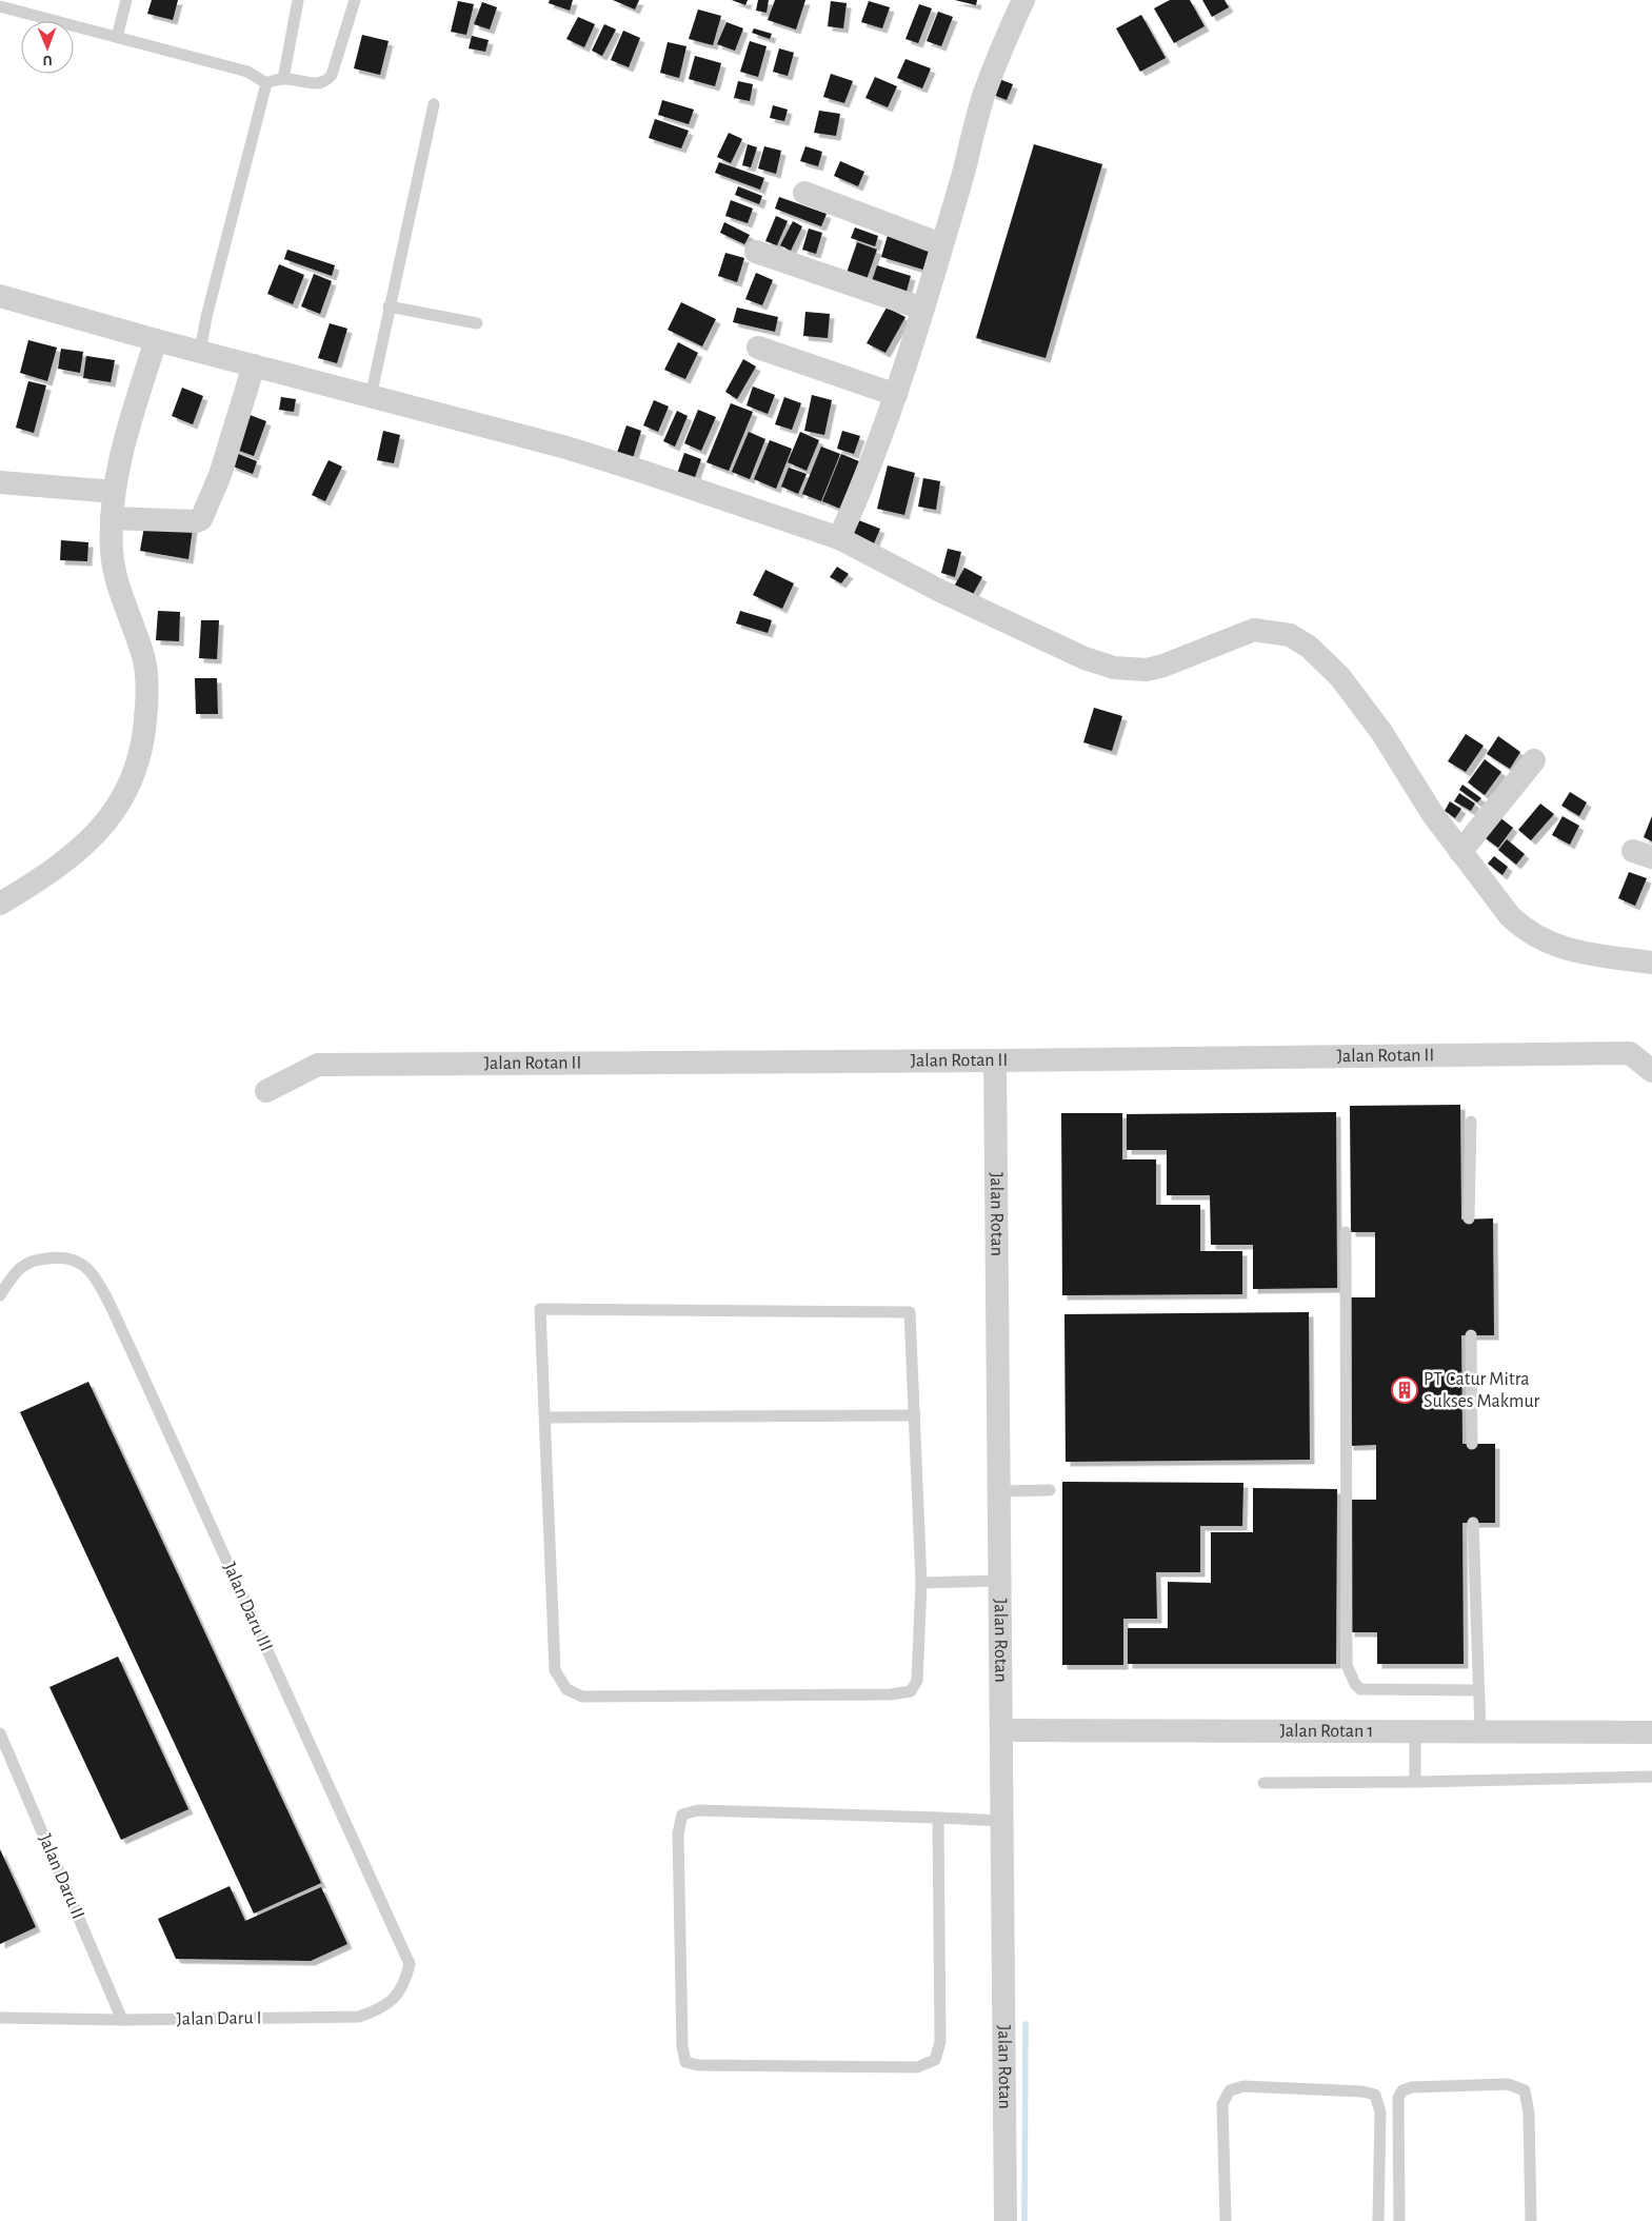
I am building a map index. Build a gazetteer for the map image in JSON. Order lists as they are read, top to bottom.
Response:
{
  "streets": {
    "street": ["Jalan Rotan II", "Jalan Rotan", "Jalan Rotan 1"],
    "lane": ["Jalan Daru III", "Jalan Daru II", "Jalan Daru I"]
  },
  "crossings": [
    ["Jalan Rotan II", "Jalan Rotan"],
    ["Jalan Rotan", "Jalan Rotan 1"],
    ["Jalan Daru III", "Jalan Daru I"],
    ["Jalan Daru II", "Jalan Daru I"]
  ],
  "places": {
    "building": ["PT Catur Mitra Sukses Makmur"]
  },
  "north": "bottom"
}
